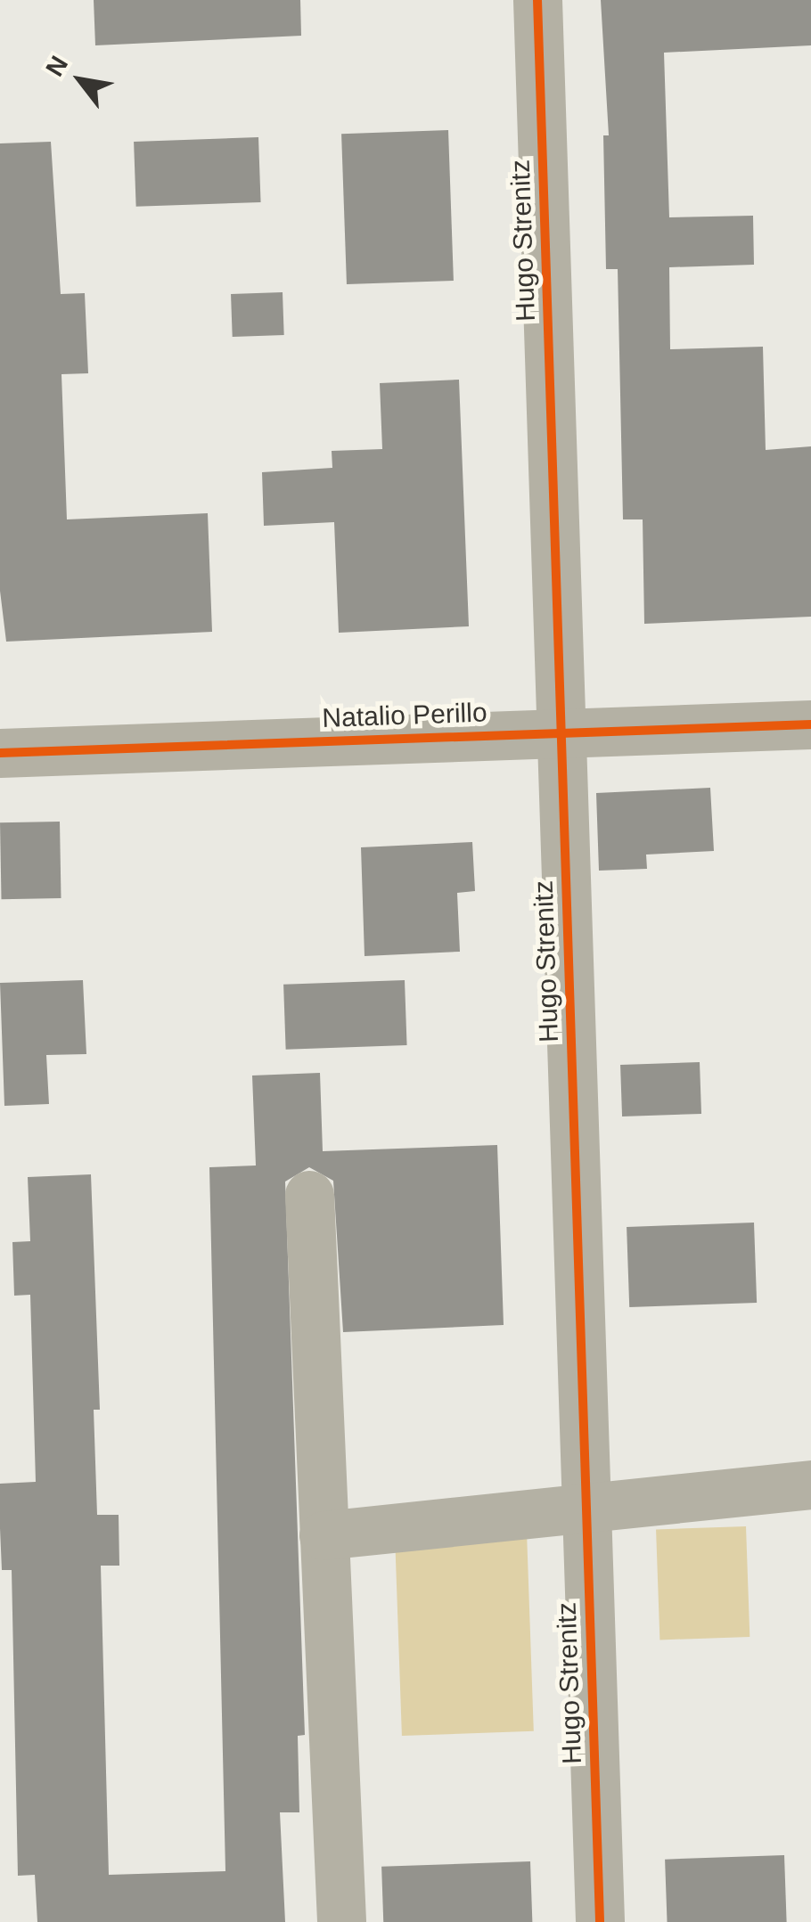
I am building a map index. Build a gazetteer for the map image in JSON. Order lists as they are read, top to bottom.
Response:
{
  "streets": {
    "street": ["Hugo Strenitz", "Natalio Perillo"]
  },
  "crossings": [
    ["Hugo Strenitz", "Natalio Perillo"]
  ],
  "north": "top left"
}
